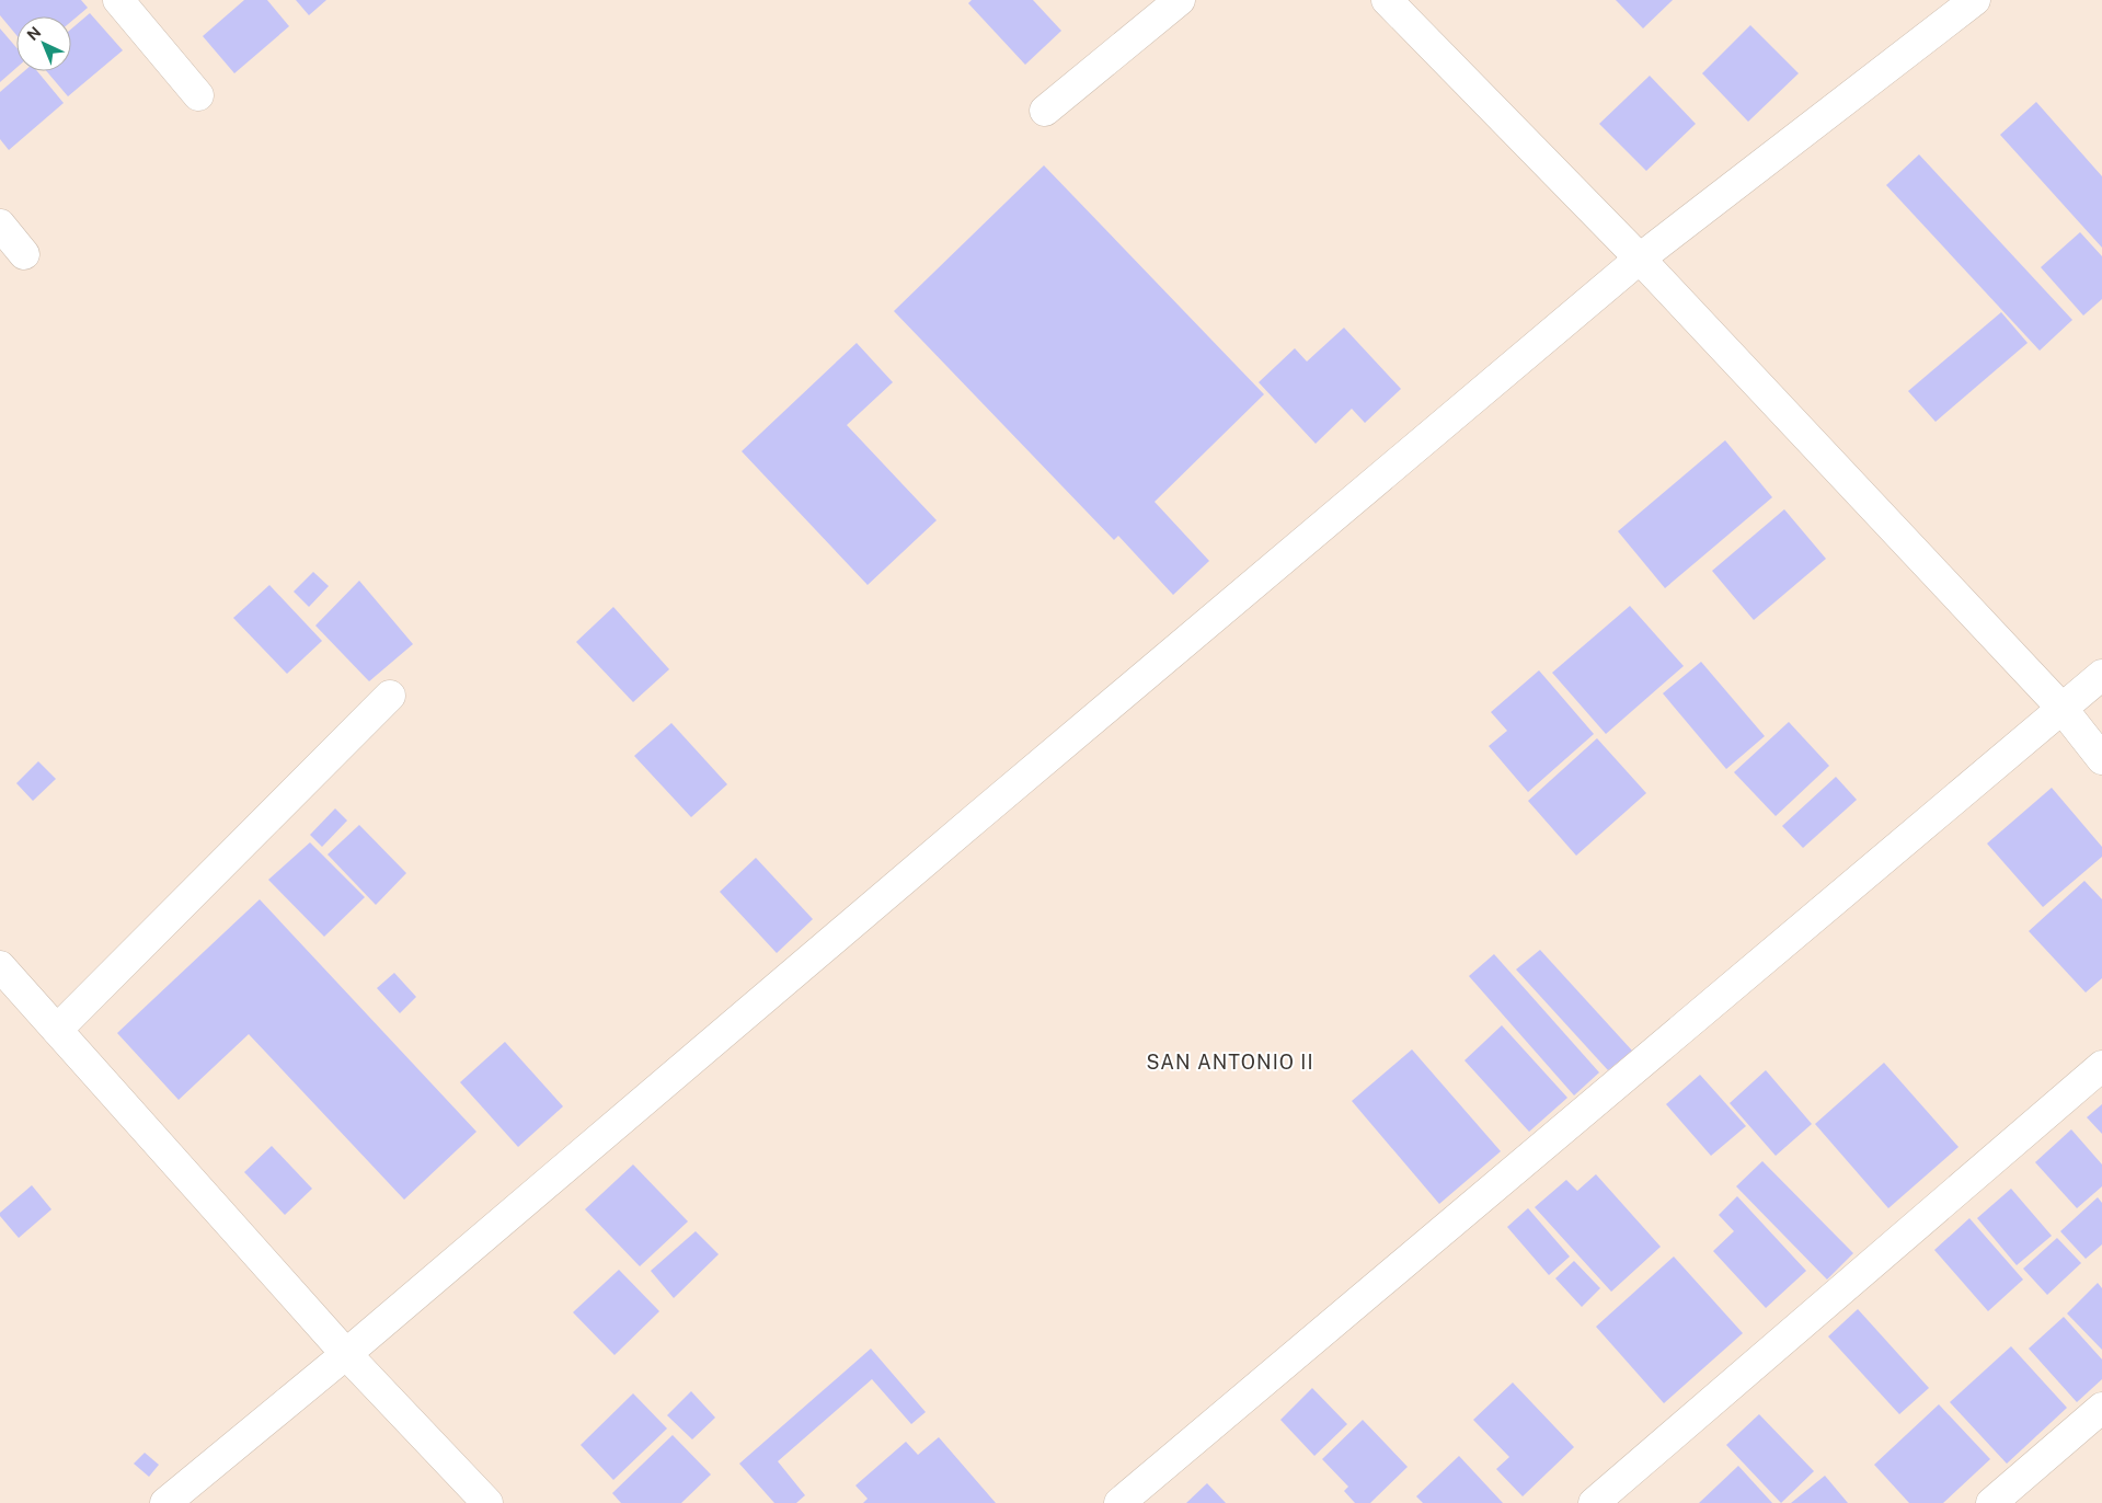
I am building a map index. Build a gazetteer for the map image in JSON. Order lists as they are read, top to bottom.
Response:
{
  "districts": ["SAN ANTONIO II"],
  "north": "top left"
}
